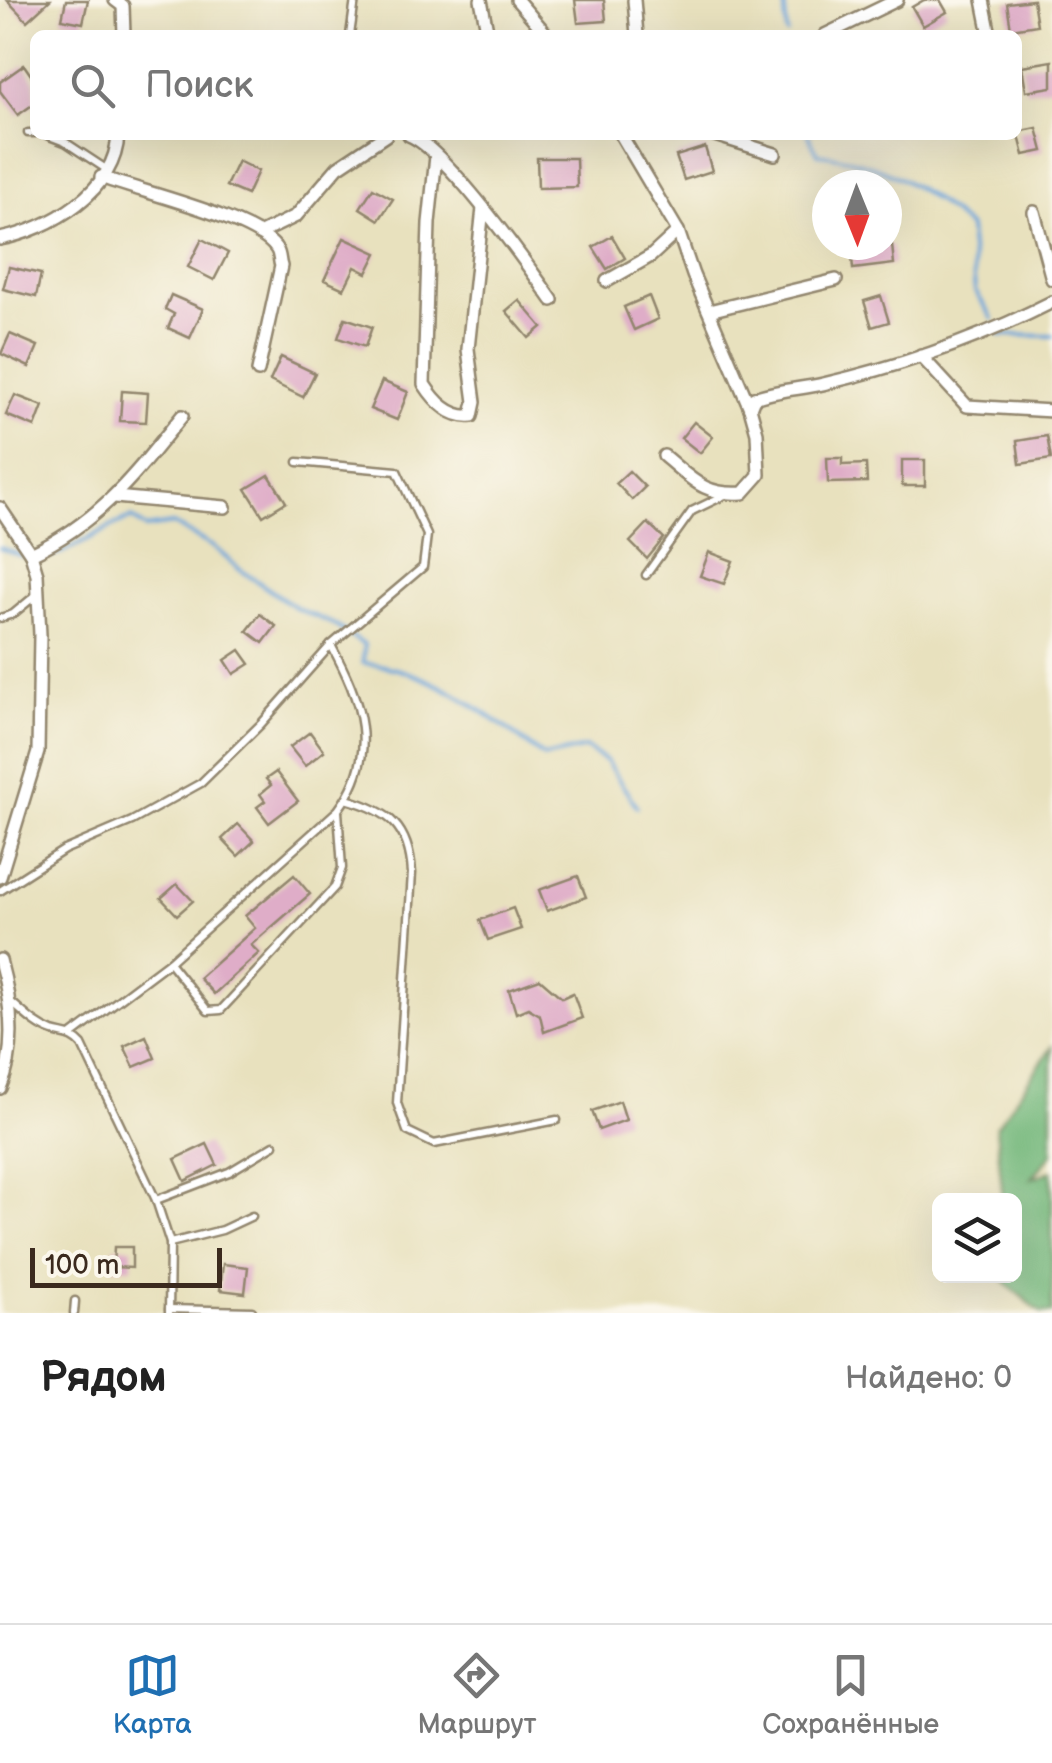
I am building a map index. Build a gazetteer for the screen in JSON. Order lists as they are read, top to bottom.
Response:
{
  "scale_bar": "100 m",
  "north": "bottom",
  "page": {
    "search": "Поиск",
    "scale": "100 m",
    "heading": ["Рядом", "Найдено: 0"],
    "nav": ["Карта", "Маршрут", "Сохранённые"]
  }
}
